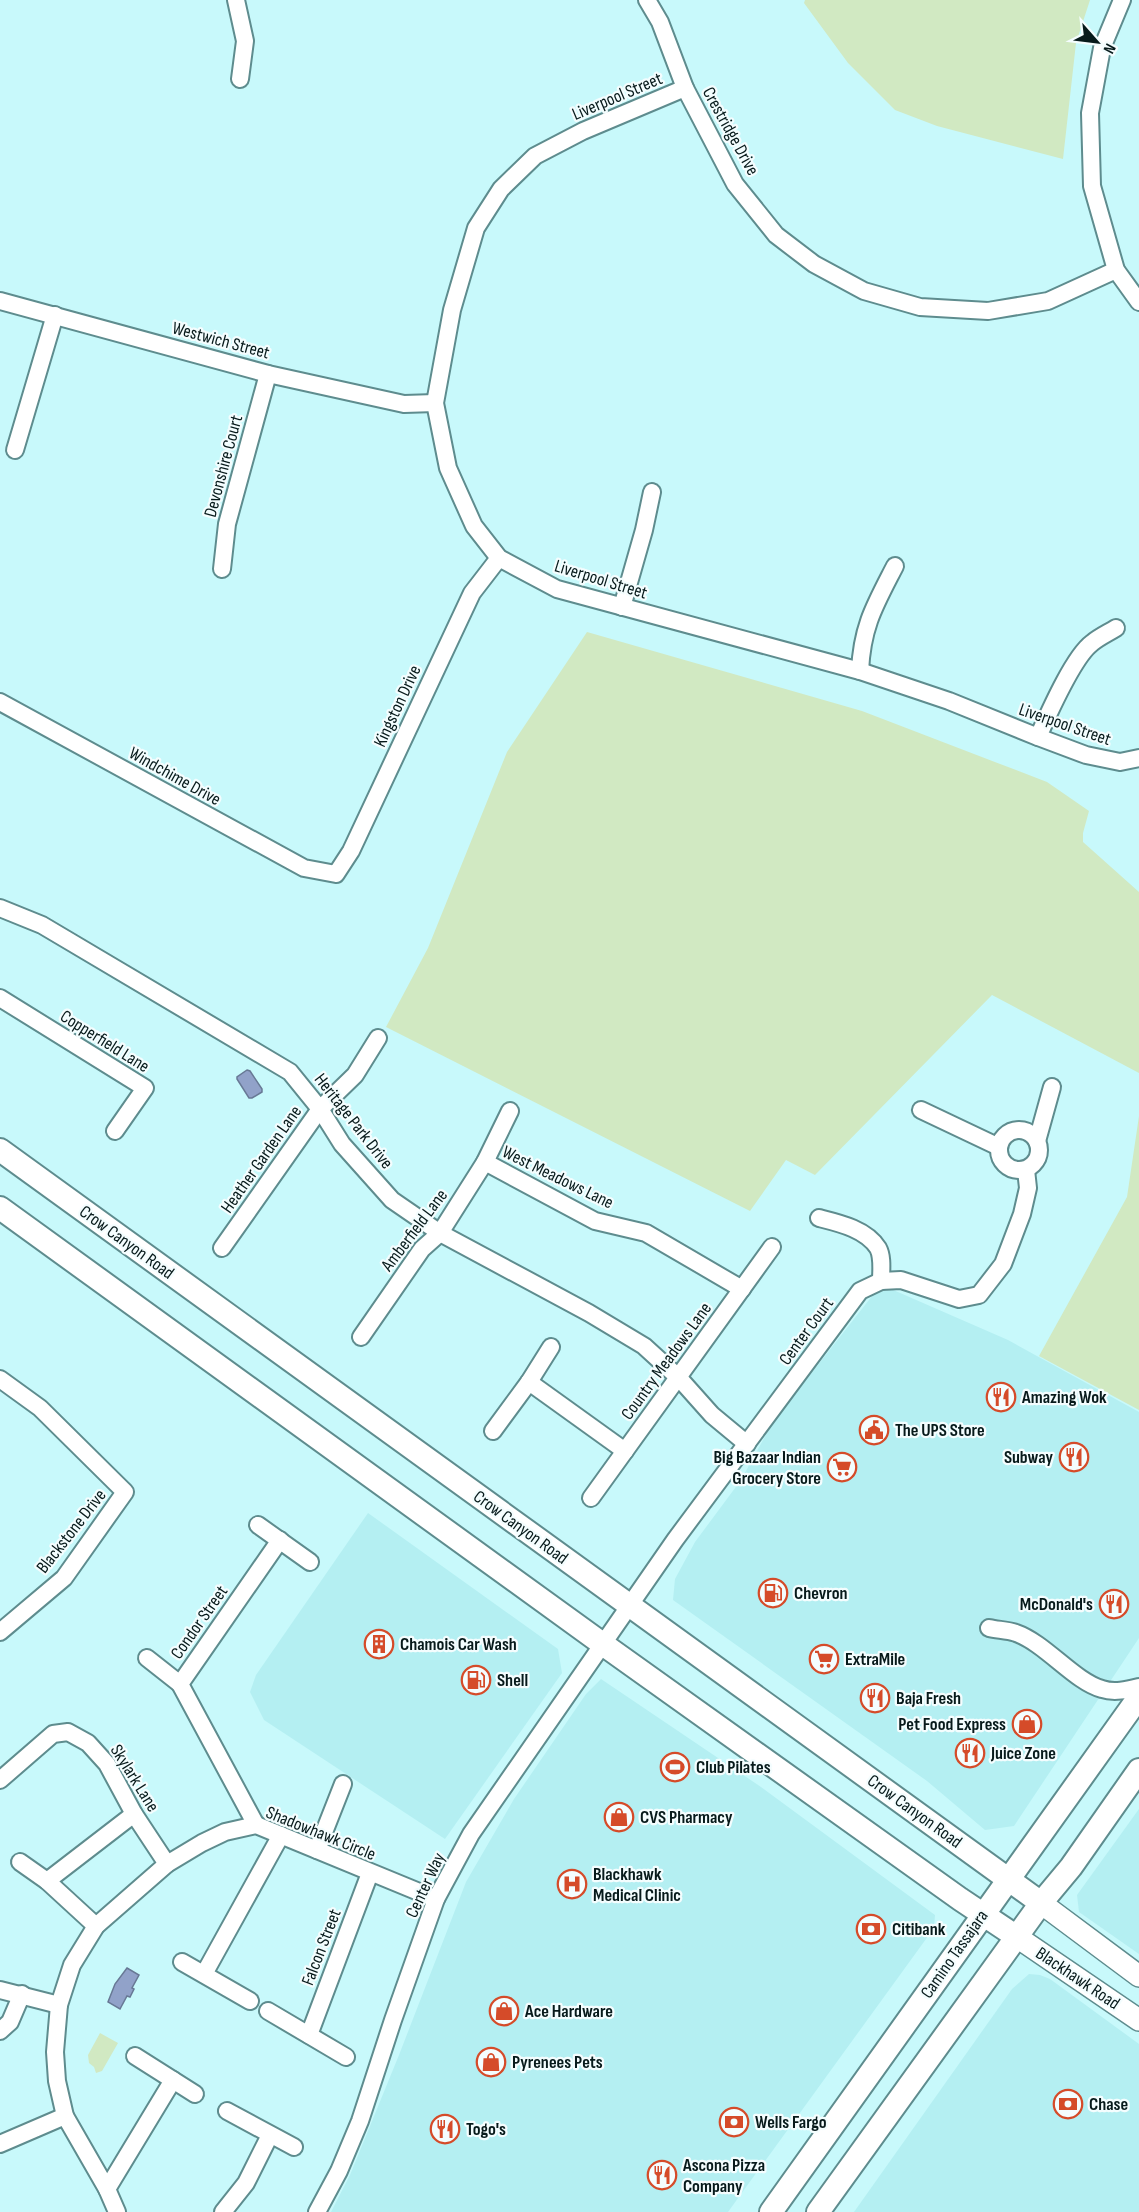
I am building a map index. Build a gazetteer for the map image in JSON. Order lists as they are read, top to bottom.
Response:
{
  "streets": {
    "main road": ["Crow Canyon Road", "Camino Tassajara"],
    "street": [
      "Liverpool Street",
      "Crestridge Drive",
      "Westwich Street",
      "Devonshire Court",
      "Kingston Drive",
      "Windchime Drive",
      "Copperfield Lane",
      "Heritage Park Drive",
      "Heather Garden Lane",
      "West Meadows Lane",
      "Amberfield Lane",
      "Center Court",
      "Country Meadows Lane",
      "Blackstone Drive",
      "Condor Street",
      "Skylark Lane",
      "Shadowhawk Circle",
      "Center Way",
      "Falcon Street",
      "Blackhawk Road"
    ]
  },
  "crossings": [
    ["Liverpool Street", "Crestridge Drive"],
    ["Liverpool Street", "Westwich Street"],
    ["Liverpool Street", "Kingston Drive"],
    ["Westwich Street", "Devonshire Court"],
    ["Kingston Drive", "Windchime Drive"],
    ["Heritage Park Drive", "Heather Garden Lane"],
    ["Heritage Park Drive", "Amberfield Lane"],
    ["Heritage Park Drive", "Center Court"],
    ["Heritage Park Drive", "Country Meadows Lane"],
    ["West Meadows Lane", "Amberfield Lane"],
    ["West Meadows Lane", "Country Meadows Lane"],
    ["Crow Canyon Road", "Center Court"],
    ["Crow Canyon Road", "Center Way"],
    ["Crow Canyon Road", "Camino Tassajara"],
    ["Crow Canyon Road", "Blackhawk Road"],
    ["Center Court", "Center Way"],
    ["Condor Street", "Shadowhawk Circle"],
    ["Skylark Lane", "Shadowhawk Circle"],
    ["Shadowhawk Circle", "Center Way"],
    ["Shadowhawk Circle", "Falcon Street"]
  ],
  "places": {
    "restaurant": [
      "Amazing Wok",
      "Subway",
      "McDonald's",
      "Baja Fresh",
      "Juice Zone",
      "Togo's",
      "Ascona Pizza Company"
    ],
    "public building": ["The UPS Store"],
    "supermarket": ["Big Bazaar Indian Grocery Store", "ExtraMile"],
    "fuel station": ["Chevron", "Shell"],
    "building": ["Chamois Car Wash"],
    "shop": [
      "Pet Food Express",
      "CVS Pharmacy",
      "Ace Hardware",
      "Pyrenees Pets"
    ],
    "sports": ["Club Pilates"],
    "hospital": ["Blackhawk Medical Clinic"],
    "bank": ["Citibank", "Chase", "Wells Fargo"]
  },
  "north": "bottom right"
}
